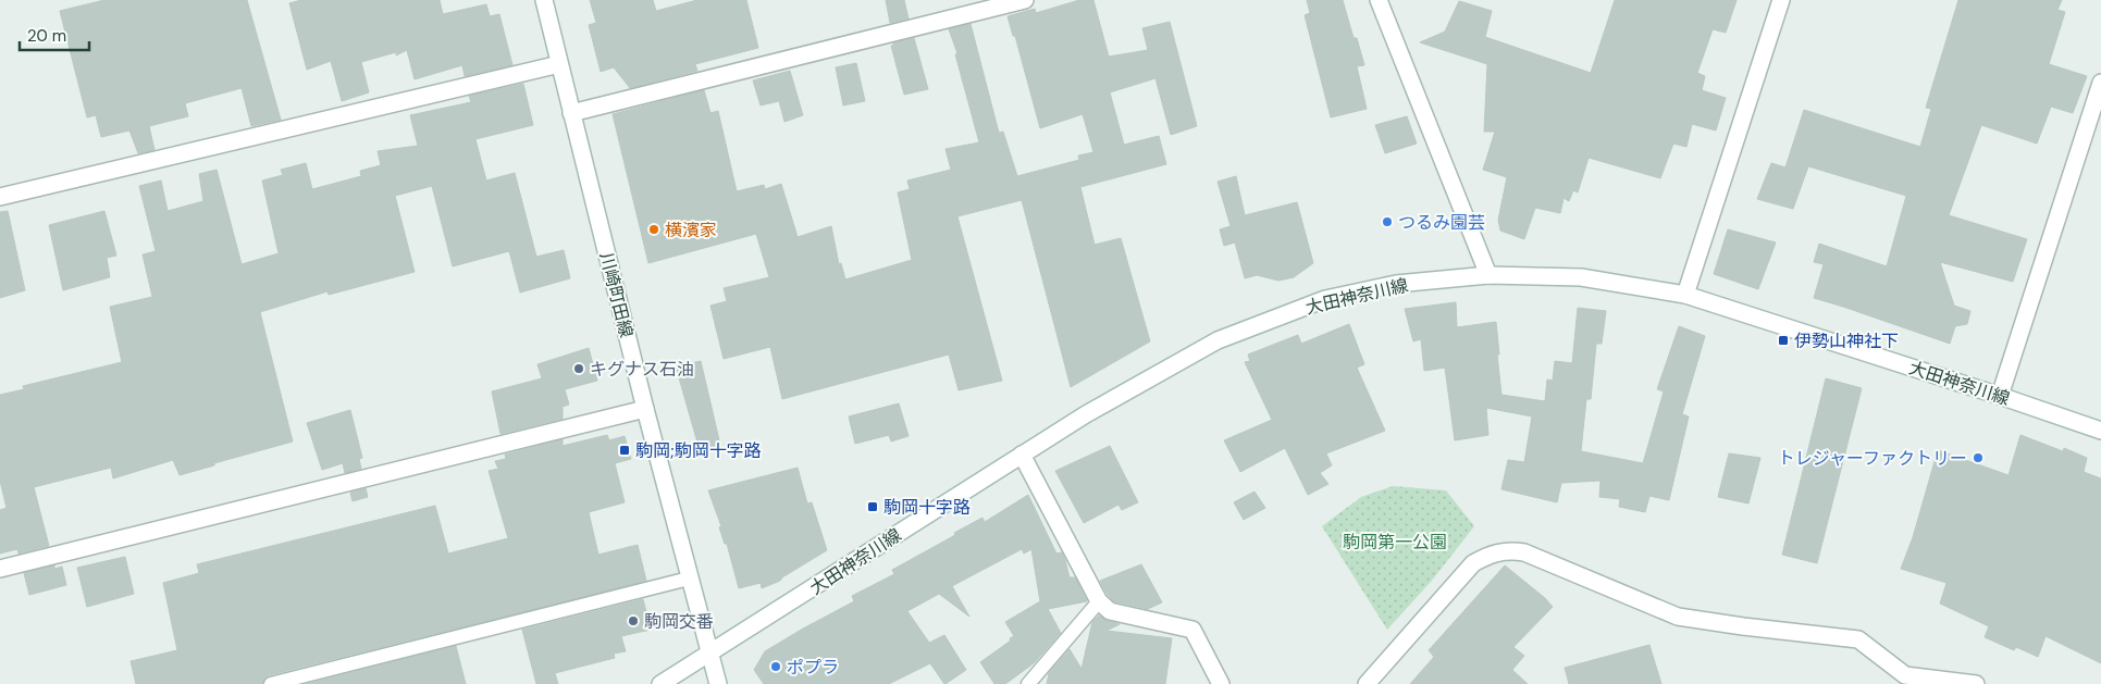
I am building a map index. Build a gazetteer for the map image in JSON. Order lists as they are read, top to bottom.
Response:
{
  "streets": {
    "street": ["川崎町田線", "大田神奈川線"]
  },
  "crossings": [
    ["川崎町田線", "大田神奈川線"]
  ],
  "parks": ["駒岡第一公園"],
  "places": {
    "other": [
      "つるみ園芸",
      "横濱家",
      "キグナス石油",
      "トレジャーファクトリー",
      "駒岡交番",
      "ポプラ"
    ],
    "transit": ["伊勢山神社下", "駒岡;駒岡十字路", "駒岡十字路"]
  },
  "scale_bar": "20 m"
}
